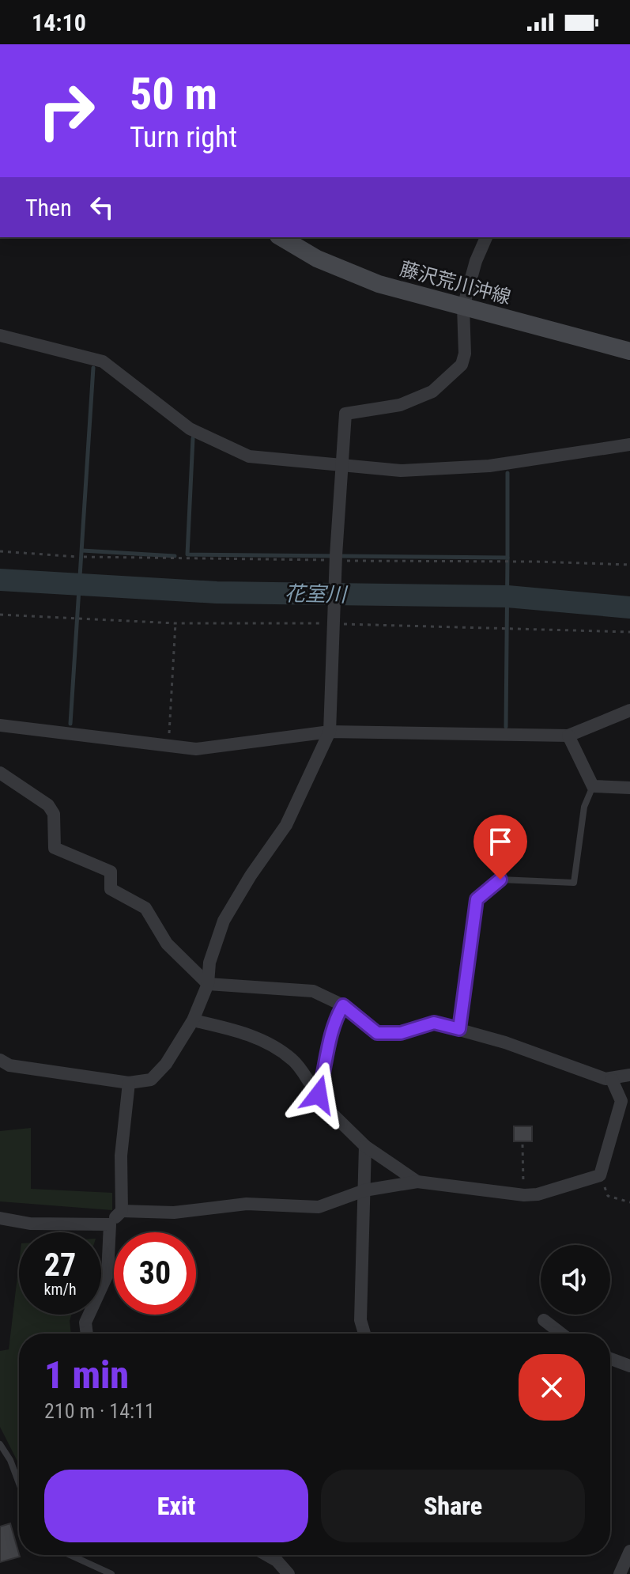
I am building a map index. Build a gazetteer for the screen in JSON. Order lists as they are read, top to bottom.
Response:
{
  "streets": {
    "main road": ["藤沢荒川沖線"]
  },
  "water": ["花室川"],
  "page": {
    "status": "14:10",
    "turn": ["50 m", "Turn right"],
    "then": "Then",
    "speed": "27 km/h",
    "limit": "30",
    "heading": ["1 min", "210 m · 14:11"],
    "buttons": ["Exit", "Share"]
  }
}
